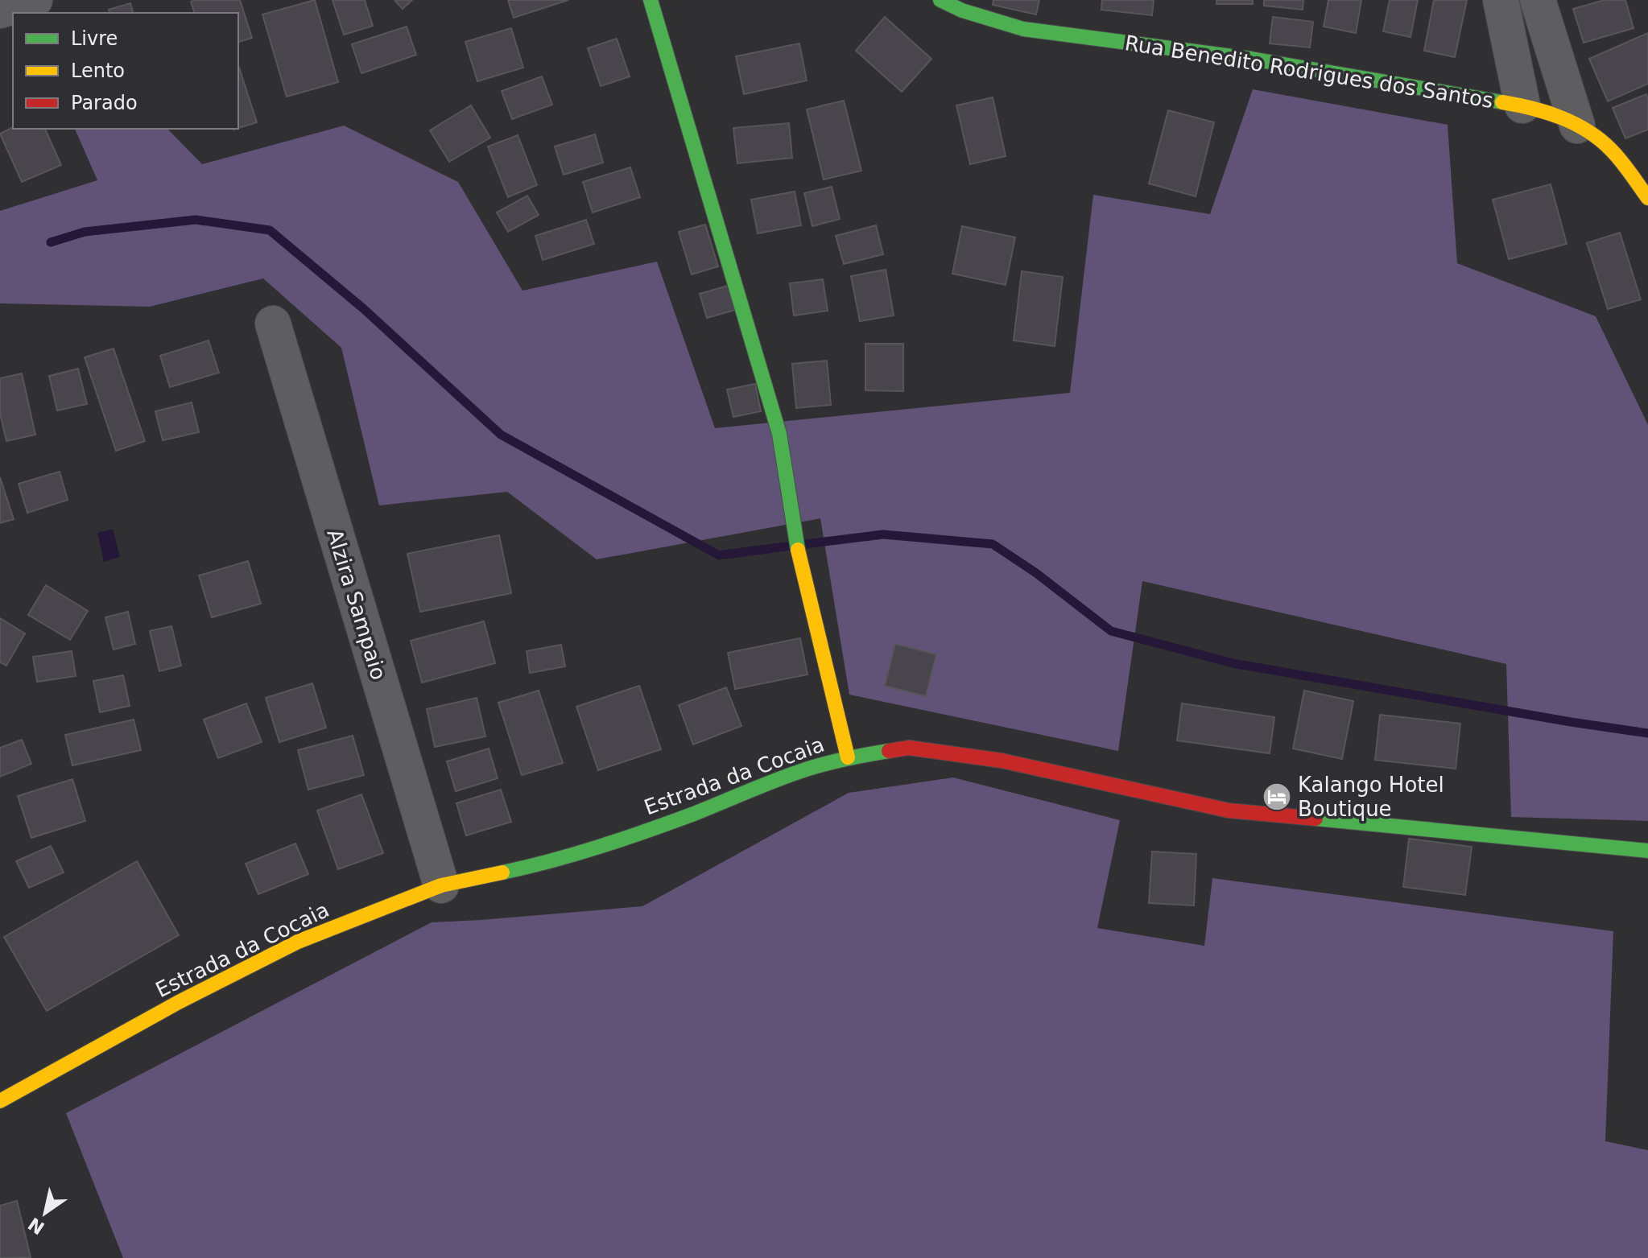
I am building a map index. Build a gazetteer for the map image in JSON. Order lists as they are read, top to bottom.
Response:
{
  "streets": {
    "street": ["Rua Benedito Rodrigues dos Santos", "Alzira Sampaio", "Estrada da Cocaia"]
  },
  "crossings": [
    ["Alzira Sampaio", "Estrada da Cocaia"]
  ],
  "places": {
    "hotel": ["Kalango Hotel Boutique"]
  },
  "legend": ["Livre", "Lento", "Parado"],
  "north": "bottom left"
}
